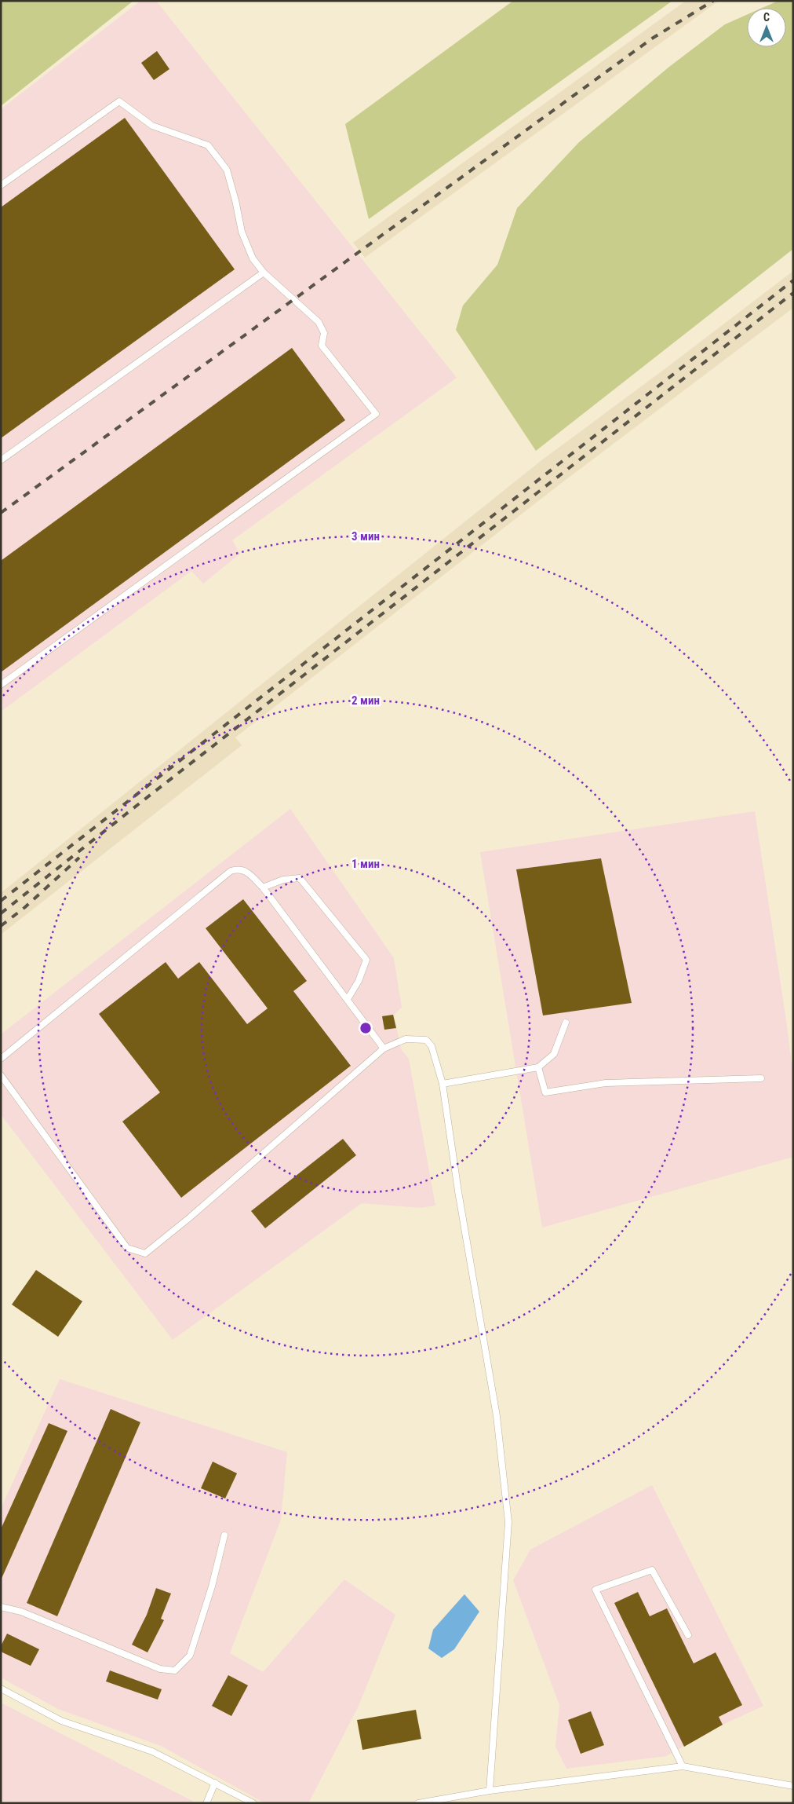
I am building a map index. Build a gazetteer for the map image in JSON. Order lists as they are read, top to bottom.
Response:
{
  "north": "top",
  "rings": ["3 мин", "2 мин", "1 мин"]
}
